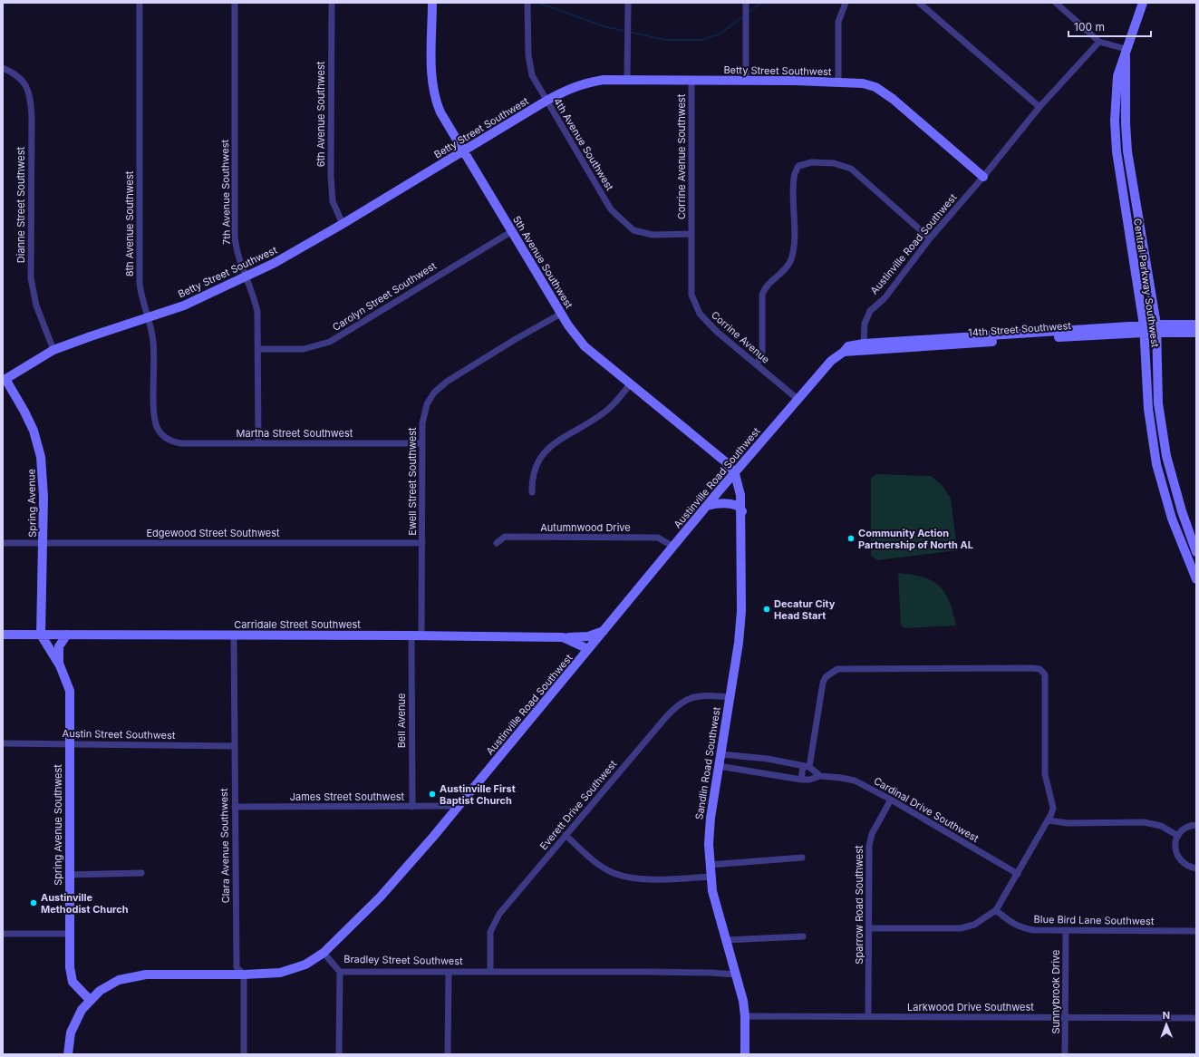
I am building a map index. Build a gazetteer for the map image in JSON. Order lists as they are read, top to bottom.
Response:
{
  "streets": {
    "street": [
      "Betty Street Southwest",
      "6th Avenue Southwest",
      "4th Avenue Southwest",
      "Corrine Avenue Southwest",
      "7th Avenue Southwest",
      "Dianne Street Southwest",
      "8th Avenue Southwest",
      "Austinville Road Southwest",
      "5th Avenue Southwest",
      "Central Parkway Southwest",
      "Carolyn Street Southwest",
      "14th Street Southwest",
      "Corrine Avenue",
      "Martha Street Southwest",
      "Ewell Street Southwest",
      "Spring Avenue",
      "Autumnwood Drive",
      "Edgewood Street Southwest",
      "Carridale Street Southwest",
      "Bell Avenue",
      "Austin Street Southwest",
      "Sandlin Road Southwest",
      "James Street Southwest",
      "Everett Drive Southwest",
      "Cardinal Drive Southwest",
      "Spring Avenue Southwest",
      "Clara Avenue Southwest",
      "Sparrow Road Southwest",
      "Blue Bird Lane Southwest",
      "Bradley Street Southwest",
      "Sunnybrook Drive",
      "Larkwood Drive Southwest"
    ]
  },
  "crossings": [
    ["Betty Street Southwest", "6th Avenue Southwest"],
    ["Betty Street Southwest", "4th Avenue Southwest"],
    ["Betty Street Southwest", "Corrine Avenue Southwest"],
    ["Betty Street Southwest", "7th Avenue Southwest"],
    ["Betty Street Southwest", "Dianne Street Southwest"],
    ["Betty Street Southwest", "8th Avenue Southwest"],
    ["Betty Street Southwest", "Austinville Road Southwest"],
    ["Betty Street Southwest", "5th Avenue Southwest"],
    ["Betty Street Southwest", "Spring Avenue"],
    ["4th Avenue Southwest", "Corrine Avenue Southwest"],
    ["4th Avenue Southwest", "Corrine Avenue"],
    ["Corrine Avenue Southwest", "Corrine Avenue"],
    ["7th Avenue Southwest", "Carolyn Street Southwest"],
    ["7th Avenue Southwest", "Martha Street Southwest"],
    ["8th Avenue Southwest", "Martha Street Southwest"],
    ["Austinville Road Southwest", "5th Avenue Southwest"],
    ["Austinville Road Southwest", "14th Street Southwest"],
    ["Austinville Road Southwest", "Corrine Avenue"],
    ["Austinville Road Southwest", "Autumnwood Drive"],
    ["Austinville Road Southwest", "Carridale Street Southwest"],
    ["Austinville Road Southwest", "Sandlin Road Southwest"],
    ["Austinville Road Southwest", "James Street Southwest"],
    ["Austinville Road Southwest", "Bradley Street Southwest"],
    ["5th Avenue Southwest", "Carolyn Street Southwest"],
    ["5th Avenue Southwest", "Ewell Street Southwest"],
    ["5th Avenue Southwest", "Sandlin Road Southwest"],
    ["Central Parkway Southwest", "14th Street Southwest"],
    ["Martha Street Southwest", "Ewell Street Southwest"],
    ["Ewell Street Southwest", "Edgewood Street Southwest"],
    ["Ewell Street Southwest", "Carridale Street Southwest"],
    ["Spring Avenue", "Edgewood Street Southwest"],
    ["Spring Avenue", "Carridale Street Southwest"],
    ["Spring Avenue", "Spring Avenue Southwest"],
    ["Carridale Street Southwest", "Bell Avenue"],
    ["Carridale Street Southwest", "Spring Avenue Southwest"],
    ["Carridale Street Southwest", "Clara Avenue Southwest"],
    ["Bell Avenue", "James Street Southwest"],
    ["Austin Street Southwest", "Spring Avenue Southwest"],
    ["Austin Street Southwest", "Clara Avenue Southwest"],
    ["Sandlin Road Southwest", "Everett Drive Southwest"],
    ["Sandlin Road Southwest", "Cardinal Drive Southwest"],
    ["Sandlin Road Southwest", "Bradley Street Southwest"],
    ["Sandlin Road Southwest", "Larkwood Drive Southwest"],
    ["James Street Southwest", "Clara Avenue Southwest"],
    ["Everett Drive Southwest", "Bradley Street Southwest"],
    ["Cardinal Drive Southwest", "Sparrow Road Southwest"],
    ["Sparrow Road Southwest", "Larkwood Drive Southwest"],
    ["Blue Bird Lane Southwest", "Sunnybrook Drive"],
    ["Sunnybrook Drive", "Larkwood Drive Southwest"]
  ],
  "places": [
    "Community Action Partnership of North AL",
    "Decatur City Head Start",
    "Austinville First Baptist Church",
    "Austinville Methodist Church"
  ],
  "scale_bar": "100 m",
  "north": "top"
}
